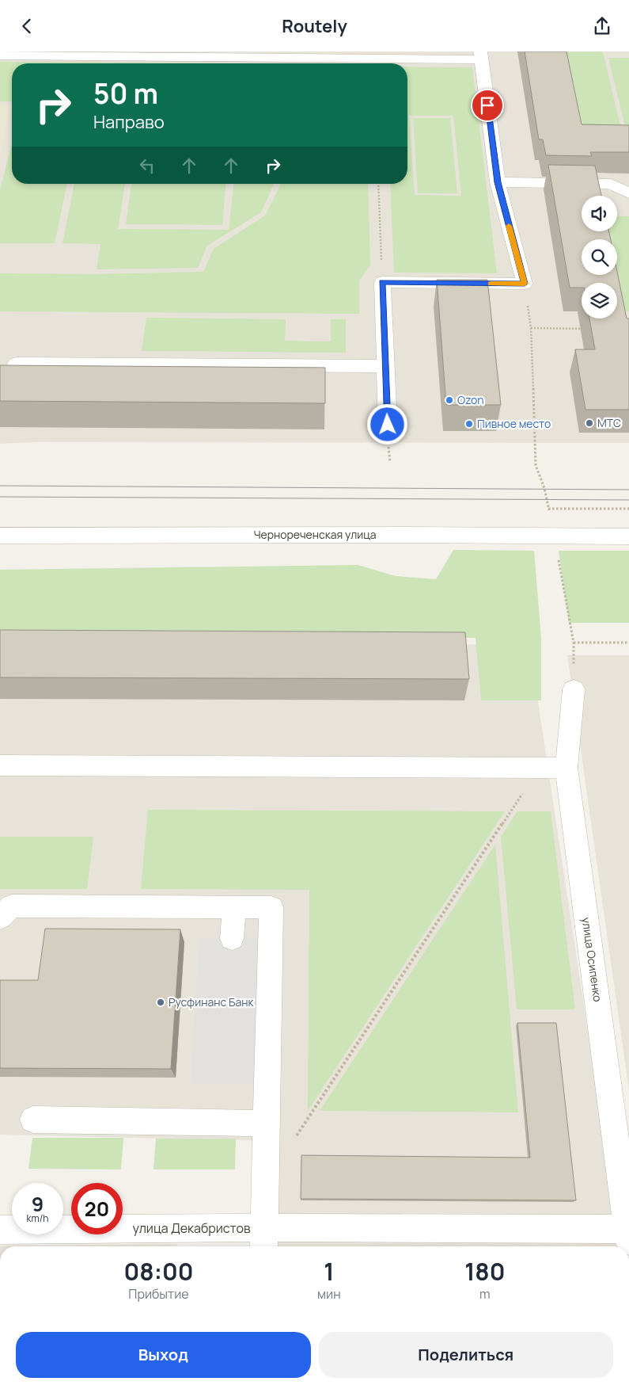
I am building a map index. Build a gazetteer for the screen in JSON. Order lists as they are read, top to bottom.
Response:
{
  "streets": {
    "street": ["Чернореченская улица", "улица Осипенко", "улица Декабристов"]
  },
  "crossings": [
    ["улица Осипенко", "улица Декабристов"]
  ],
  "places": [
    "Ozon",
    "МТС",
    "Пивное место",
    "Русфинанс Банк"
  ],
  "page": {
    "header": "Routely",
    "turn": ["50 m", "Направо"],
    "speed": "9 km/h",
    "limit": "20",
    "eta": [
      "08:00",
      "Прибытие",
      "1",
      "мин",
      "180",
      "m"
    ],
    "buttons": ["Выход", "Поделиться"]
  }
}
